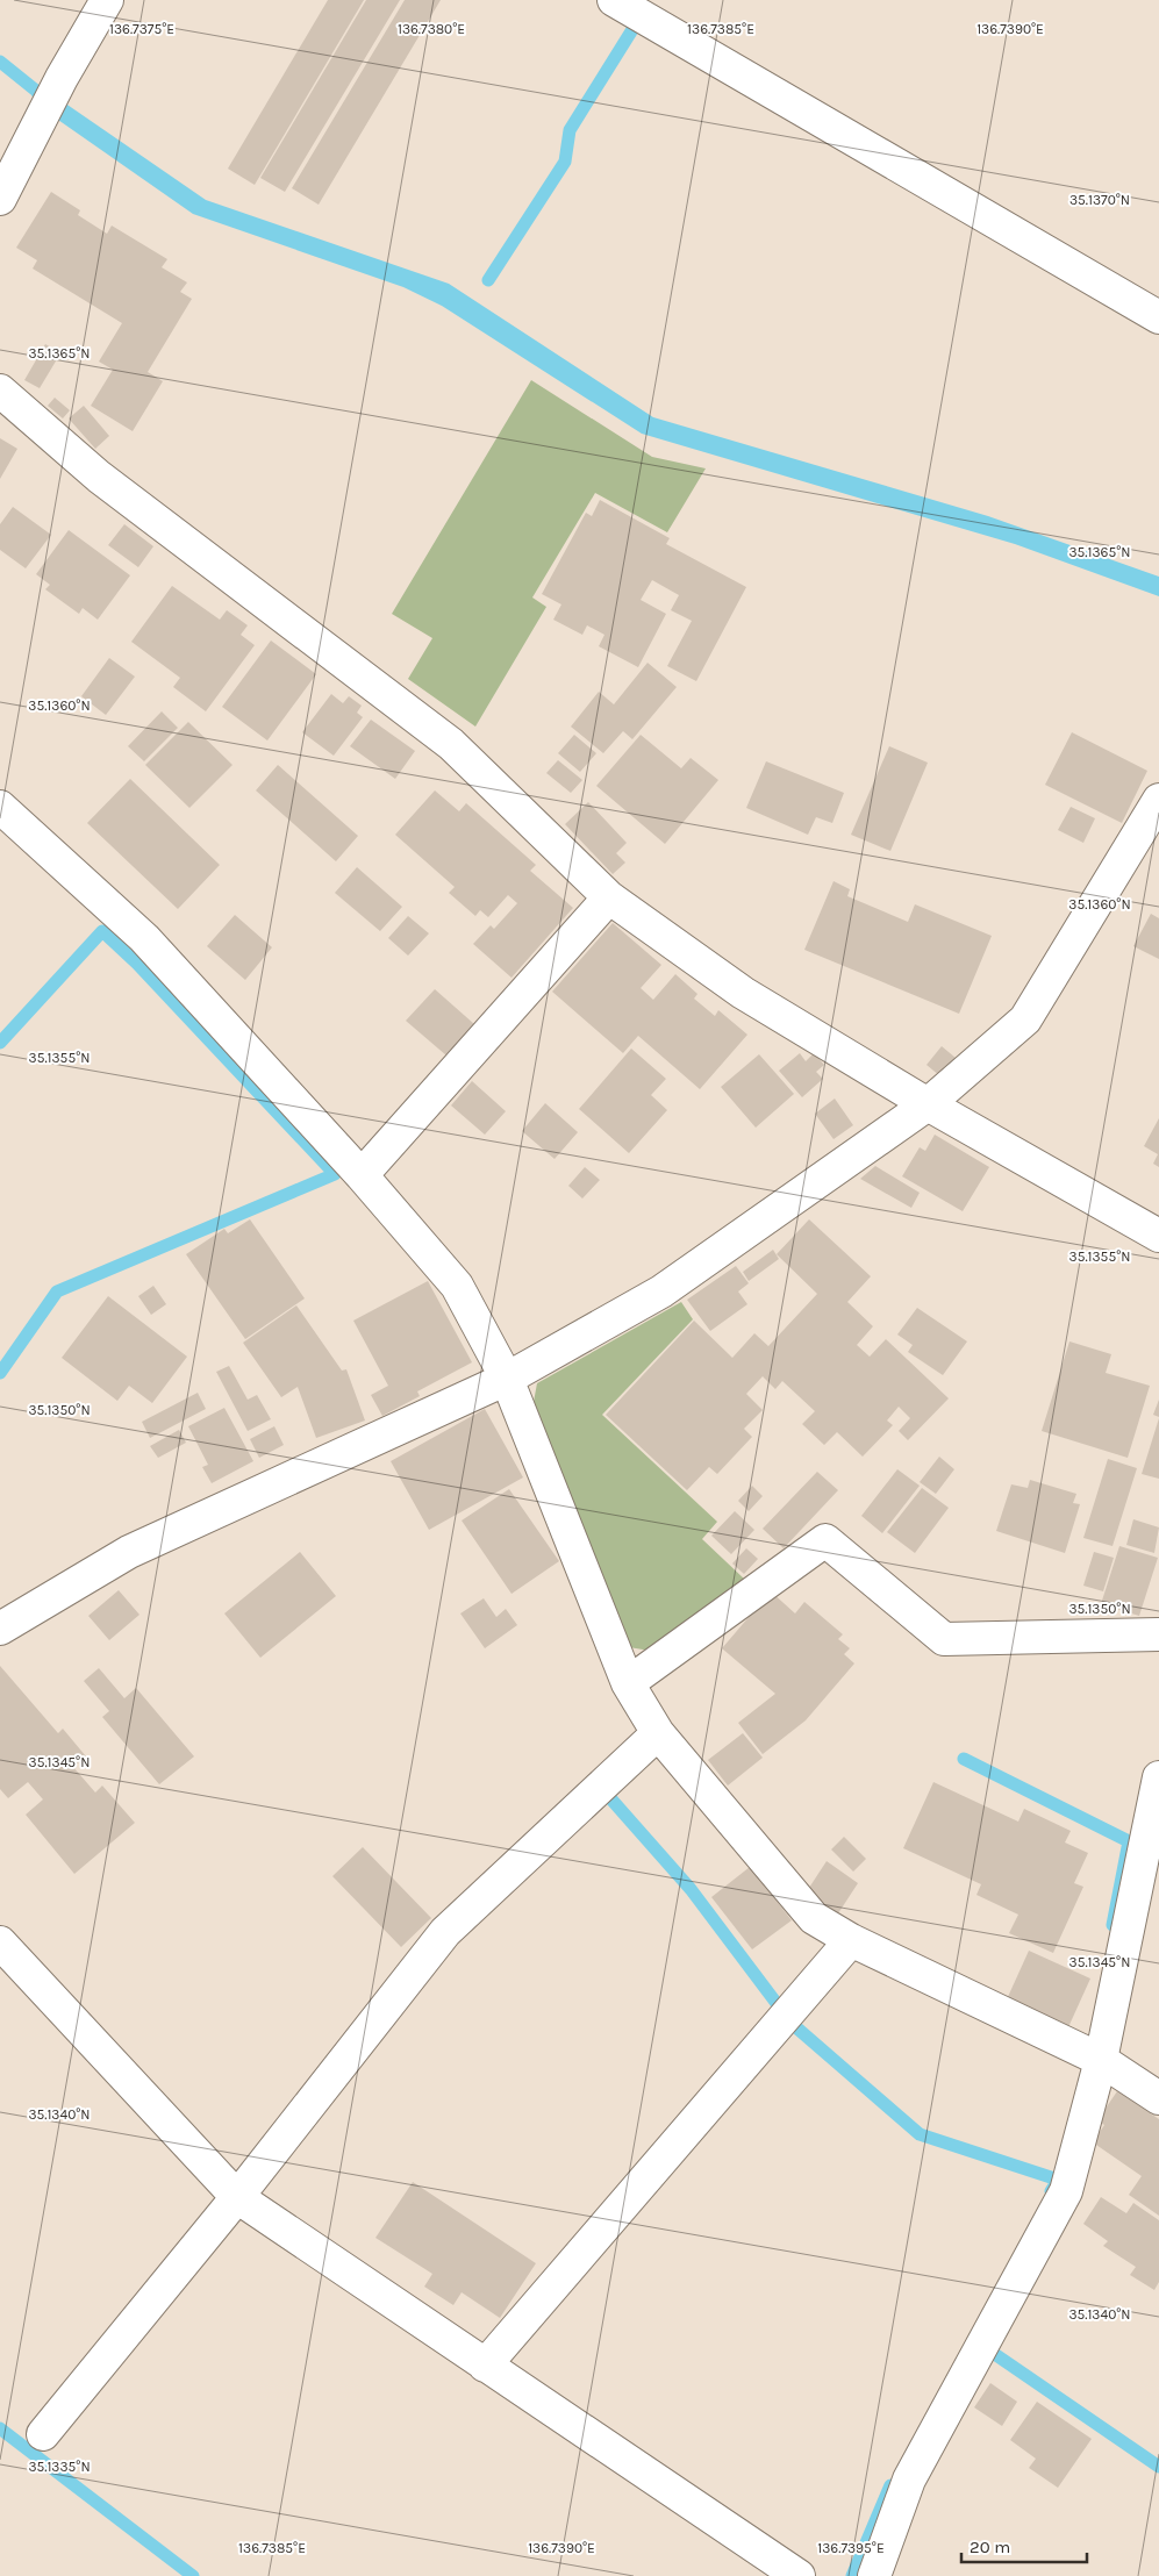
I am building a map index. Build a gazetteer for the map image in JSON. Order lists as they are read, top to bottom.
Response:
{
  "scale_bar": "20 m",
  "coordinates": [
    "136.7375°E",
    "136.7385°E",
    "136.7390°E",
    "136.7380°E",
    "35.1370°N",
    "35.1365°N",
    "35.1360°N",
    "35.1355°N",
    "35.1350°N",
    "35.1345°N",
    "35.1340°N",
    "35.1335°N",
    "136.7395°E"
  ]
}
